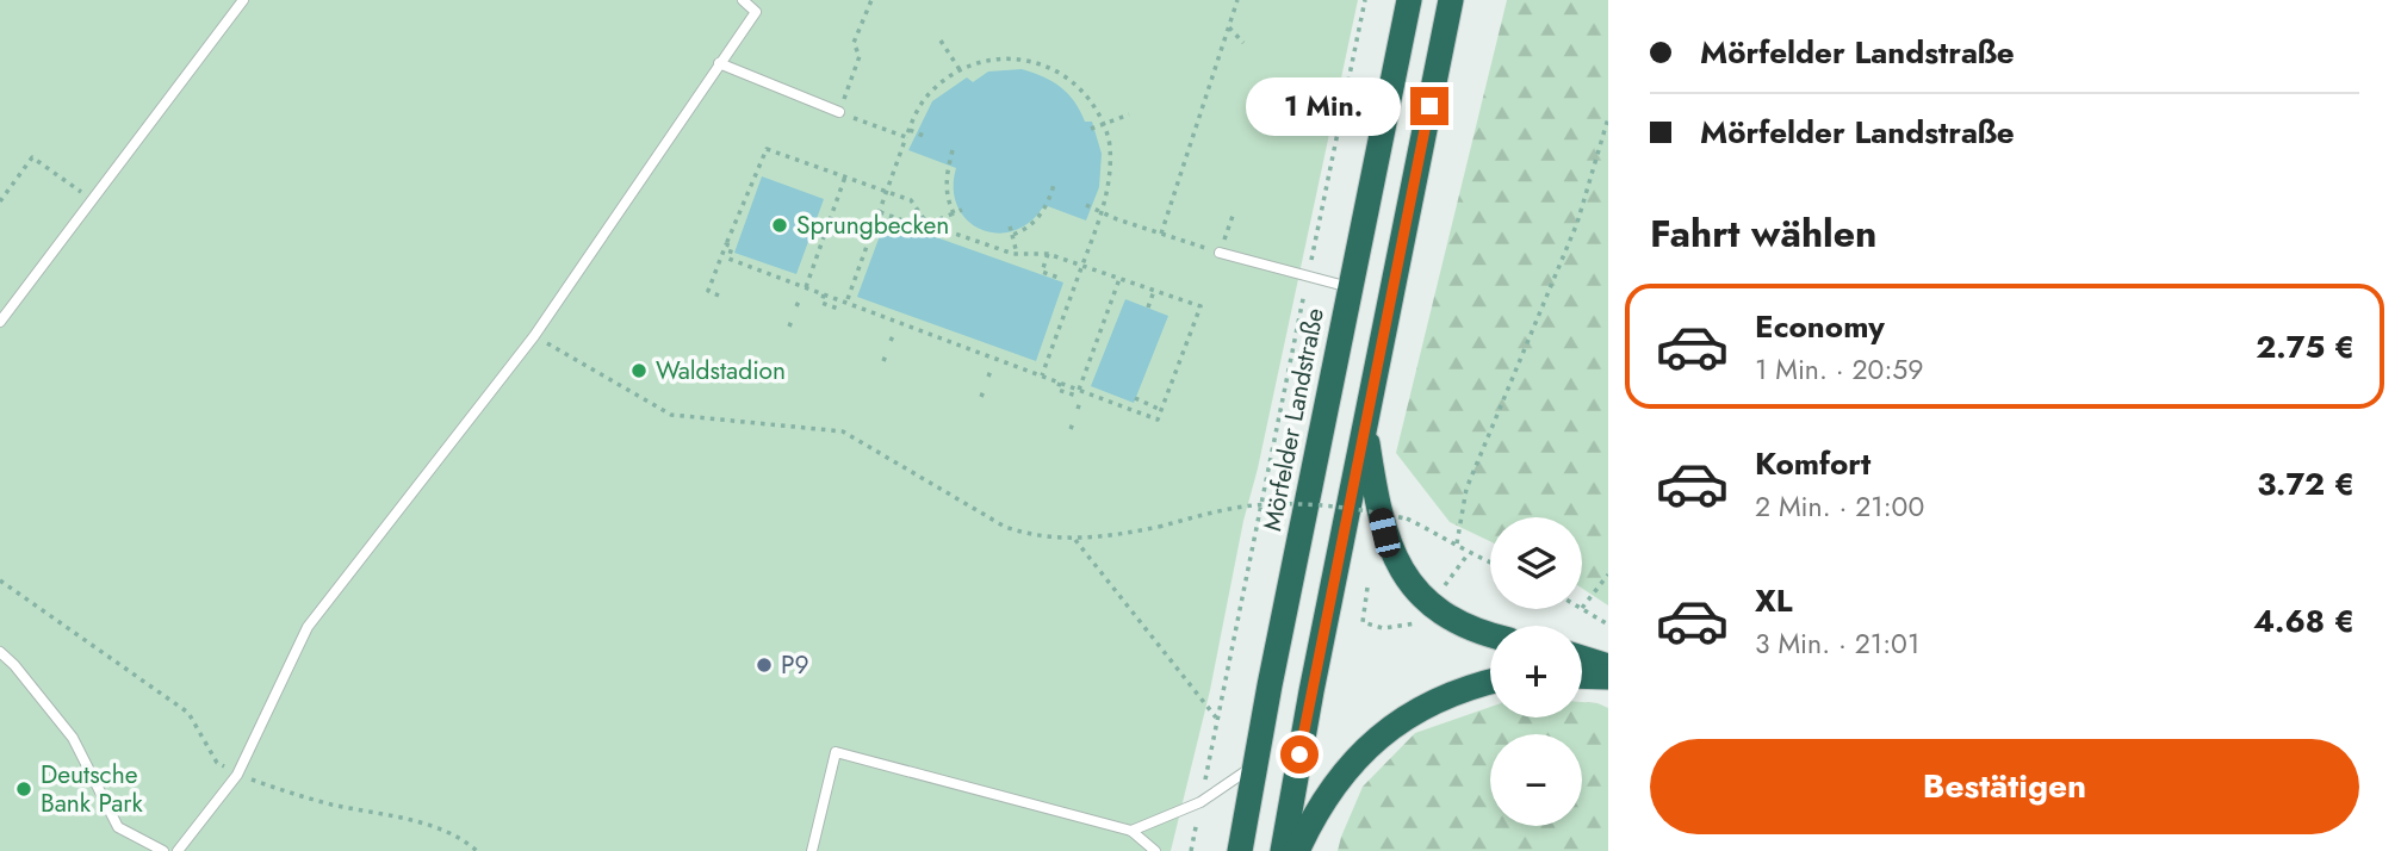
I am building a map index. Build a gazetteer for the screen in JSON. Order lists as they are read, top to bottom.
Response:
{
  "streets": {
    "highway": ["Mörfelder Landstraße"]
  },
  "places": [
    "Sprungbecken",
    "Waldstadion",
    "P9",
    "Deutsche Bank Park"
  ],
  "page": {
    "banner": ["Mörfelder Landstraße", "Mörfelder Landstraße"],
    "bubble": "1 Min.",
    "heading": "Fahrt wählen",
    "list": [
      {
        "name": "Economy",
        "note": "1 Min. · 20:59",
        "value": "2.75 €"
      },
      {
        "name": "Komfort",
        "note": "2 Min. · 21:00",
        "value": "3.72 €"
      },
      {
        "name": "XL",
        "note": "3 Min. · 21:01",
        "value": "4.68 €"
      }
    ],
    "map_buttons": ["+", "−"],
    "buttons": "Bestätigen"
  }
}
